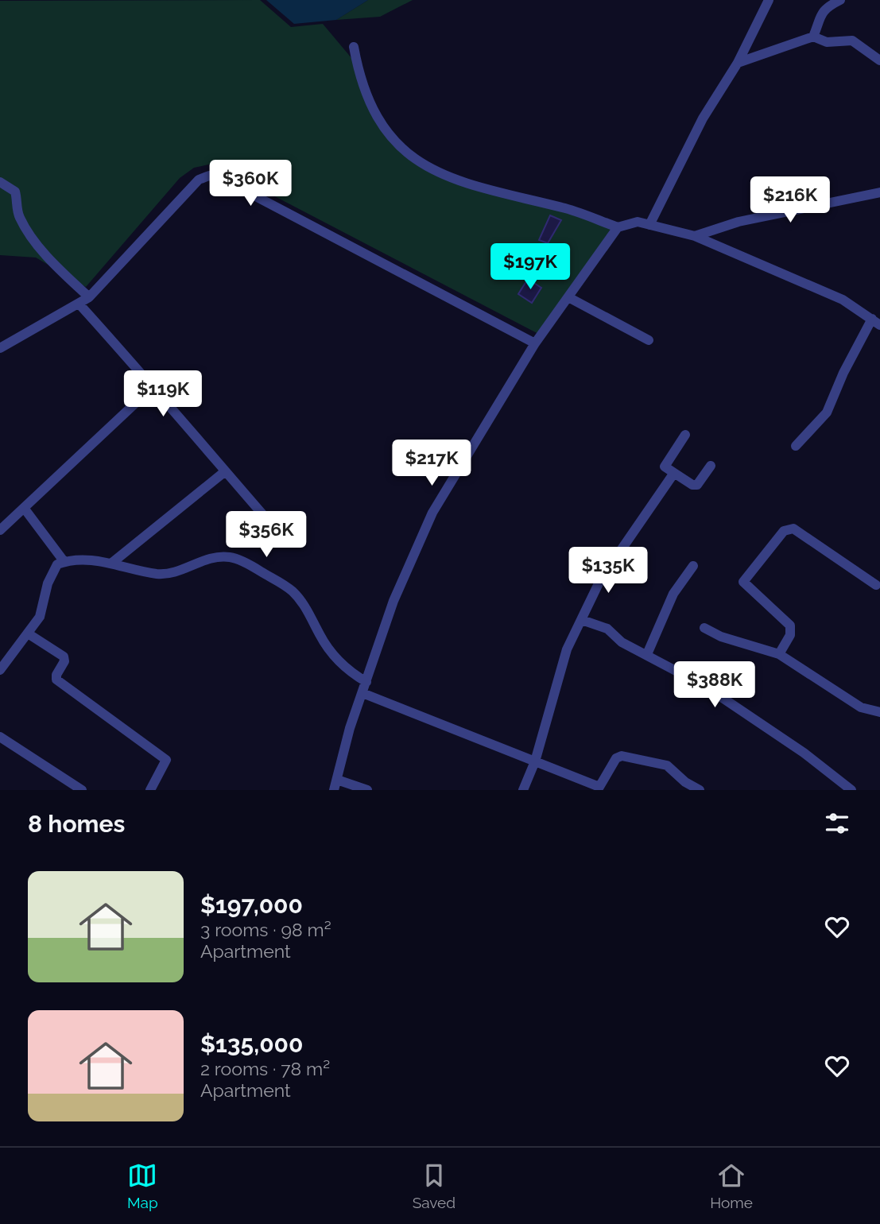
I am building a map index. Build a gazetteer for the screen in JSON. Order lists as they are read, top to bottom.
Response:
{
  "page": {
    "price": [
      "$360K",
      "$216K",
      "$197K",
      "$119K",
      "$217K",
      "$356K",
      "$135K",
      "$388K"
    ],
    "heading": "8 homes",
    "list": [
      {
        "name": "$197,000",
        "note": "3 rooms · 98 m² · Apartment"
      },
      {
        "name": "$135,000",
        "note": "2 rooms · 78 m² · Apartment"
      }
    ],
    "tabs": ["Map", "Saved", "Home"]
  }
}
